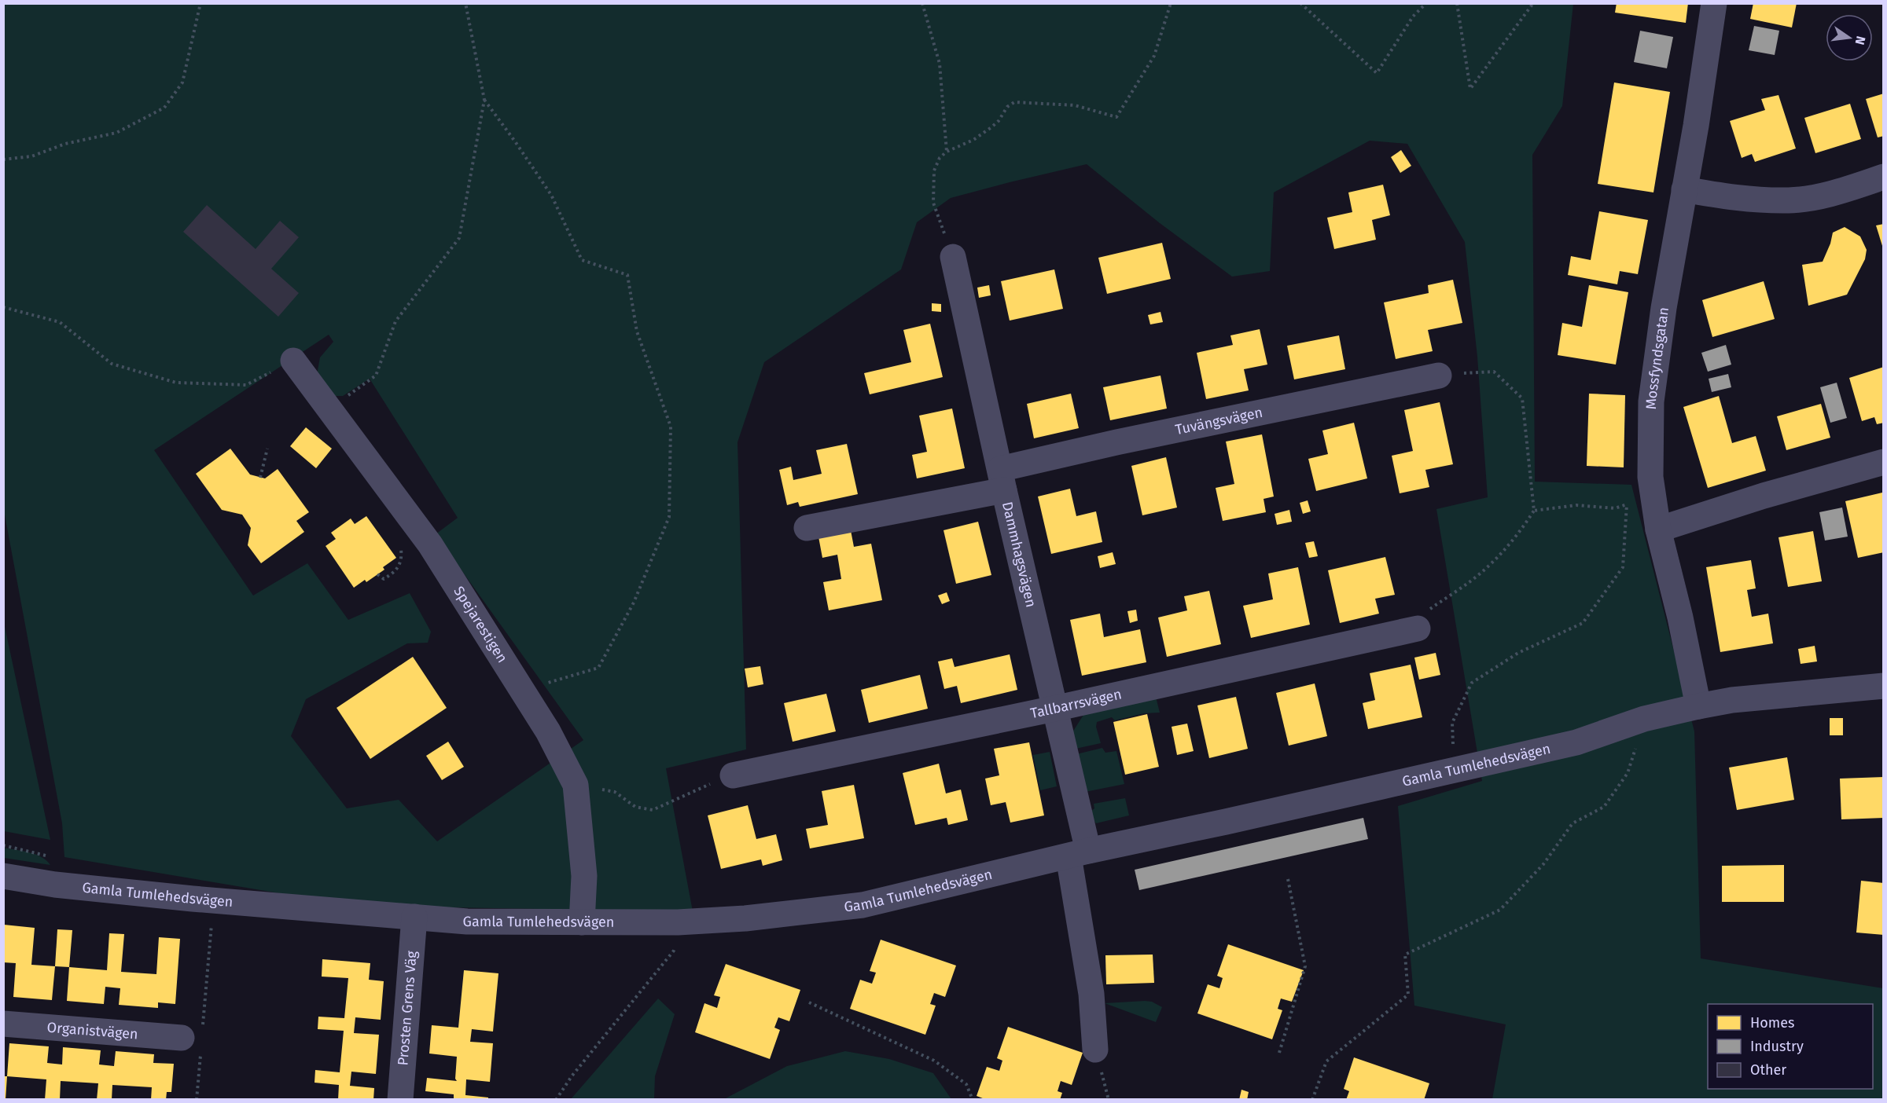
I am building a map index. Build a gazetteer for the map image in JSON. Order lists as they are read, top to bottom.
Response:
{
  "streets": {
    "street": [
      "Mossfyndsgatan",
      "Tuvängsvägen",
      "Dammhagsvägen",
      "Spejarestigen",
      "Tallbarrsvägen",
      "Gamla Tumlehedsvägen",
      "Prosten Grens Väg",
      "Organistvägen"
    ]
  },
  "crossings": [
    ["Mossfyndsgatan", "Gamla Tumlehedsvägen"],
    ["Tuvängsvägen", "Dammhagsvägen"],
    ["Dammhagsvägen", "Tallbarrsvägen"],
    ["Dammhagsvägen", "Gamla Tumlehedsvägen"],
    ["Spejarestigen", "Gamla Tumlehedsvägen"],
    ["Gamla Tumlehedsvägen", "Prosten Grens Väg"]
  ],
  "legend": ["Homes", "Industry", "Other"],
  "north": "right"
}
